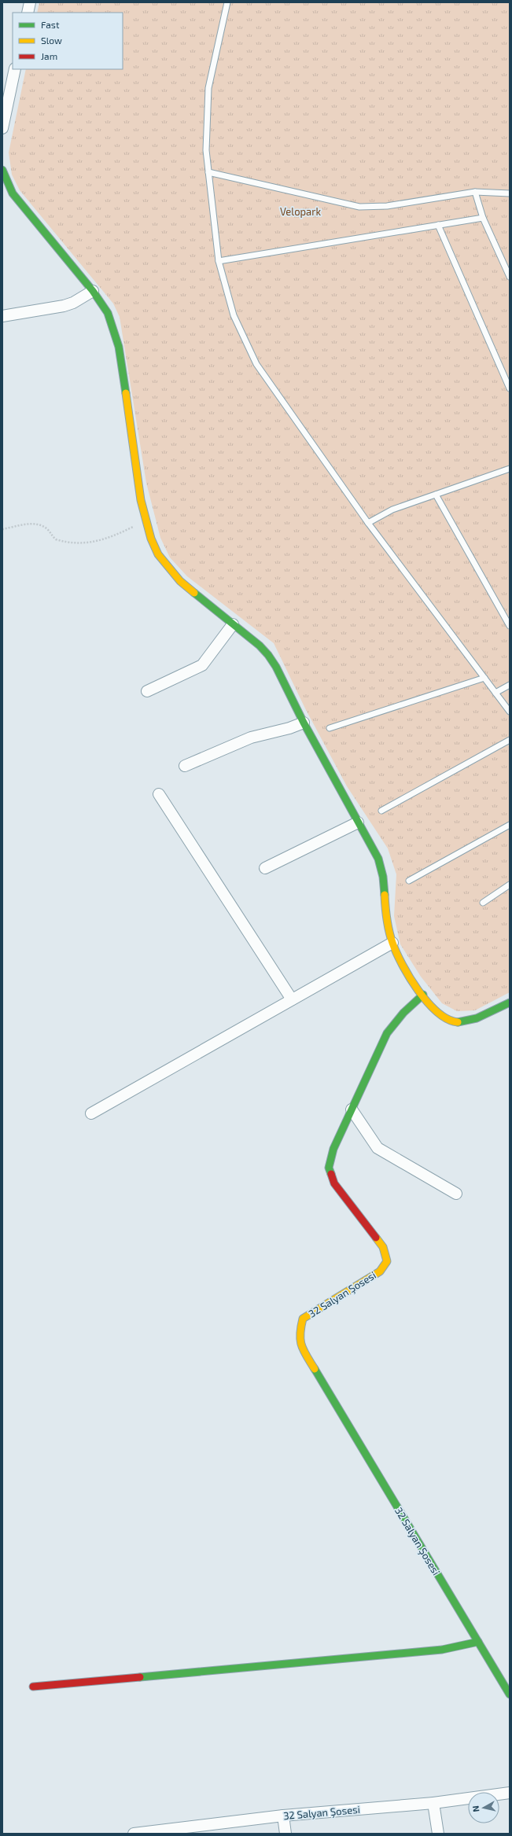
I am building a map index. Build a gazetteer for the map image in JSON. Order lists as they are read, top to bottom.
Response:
{
  "streets": {
    "street": ["32 Salyan Şosesi"]
  },
  "parks": ["Velopark"],
  "legend": ["Fast", "Slow", "Jam"],
  "north": "left"
}
